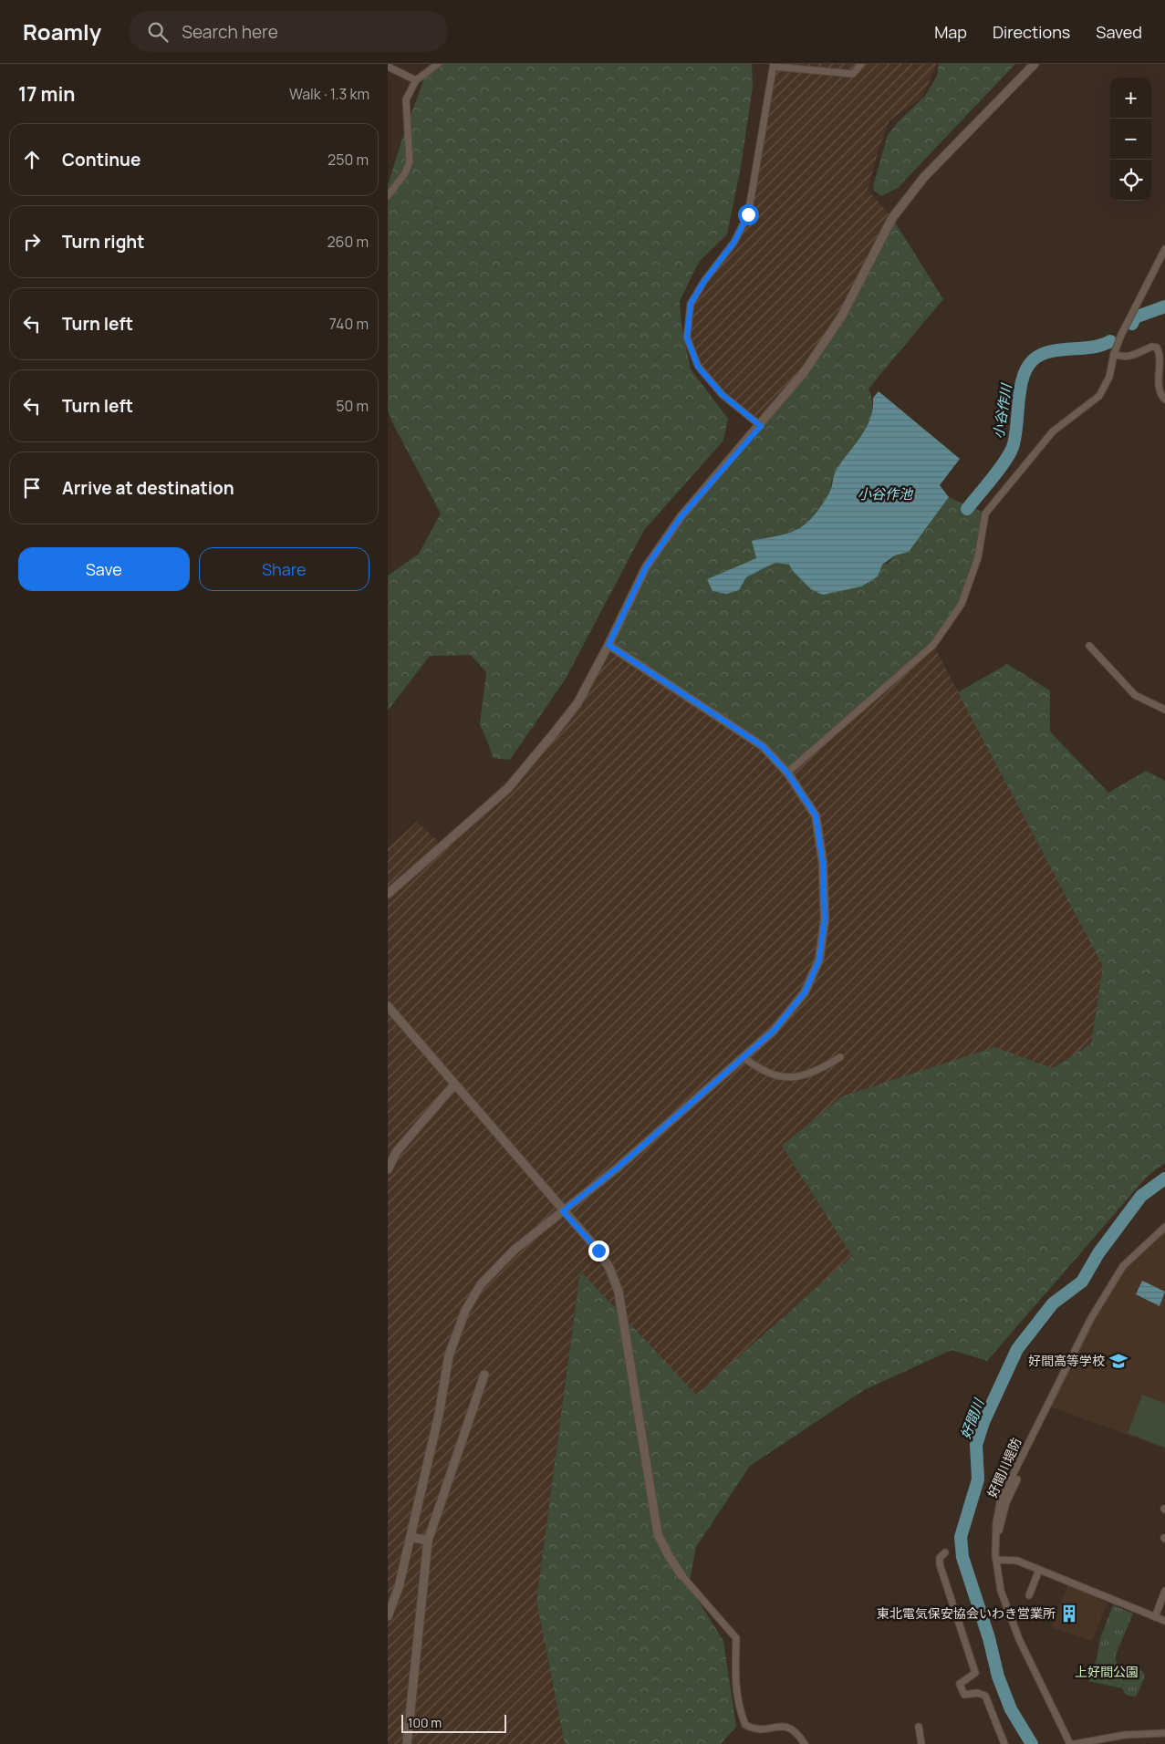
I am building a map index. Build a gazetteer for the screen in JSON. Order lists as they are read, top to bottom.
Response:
{
  "streets": {
    "street": ["好間川堤防"]
  },
  "water": ["小谷作川", "小谷作池", "好間川"],
  "parks": ["上好間公園"],
  "places": {
    "school or university": ["好間高等学校"],
    "building": ["東北電気保安協会いわき営業所"]
  },
  "scale_bar": "100 m",
  "page": {
    "header": "Roamly",
    "search": "Search here",
    "nav": ["Map", "Directions", "Saved"],
    "heading": ["17 min", "Walk · 1.3 km"],
    "map_buttons": ["+", "−"],
    "list": [
      ["Continue", "250 m"],
      ["Turn right", "260 m"],
      ["Turn left", "740 m"],
      ["Turn left", "50 m"],
      "Arrive at destination"
    ],
    "buttons": ["Save", "Share"],
    "scale": "100 m"
  }
}
